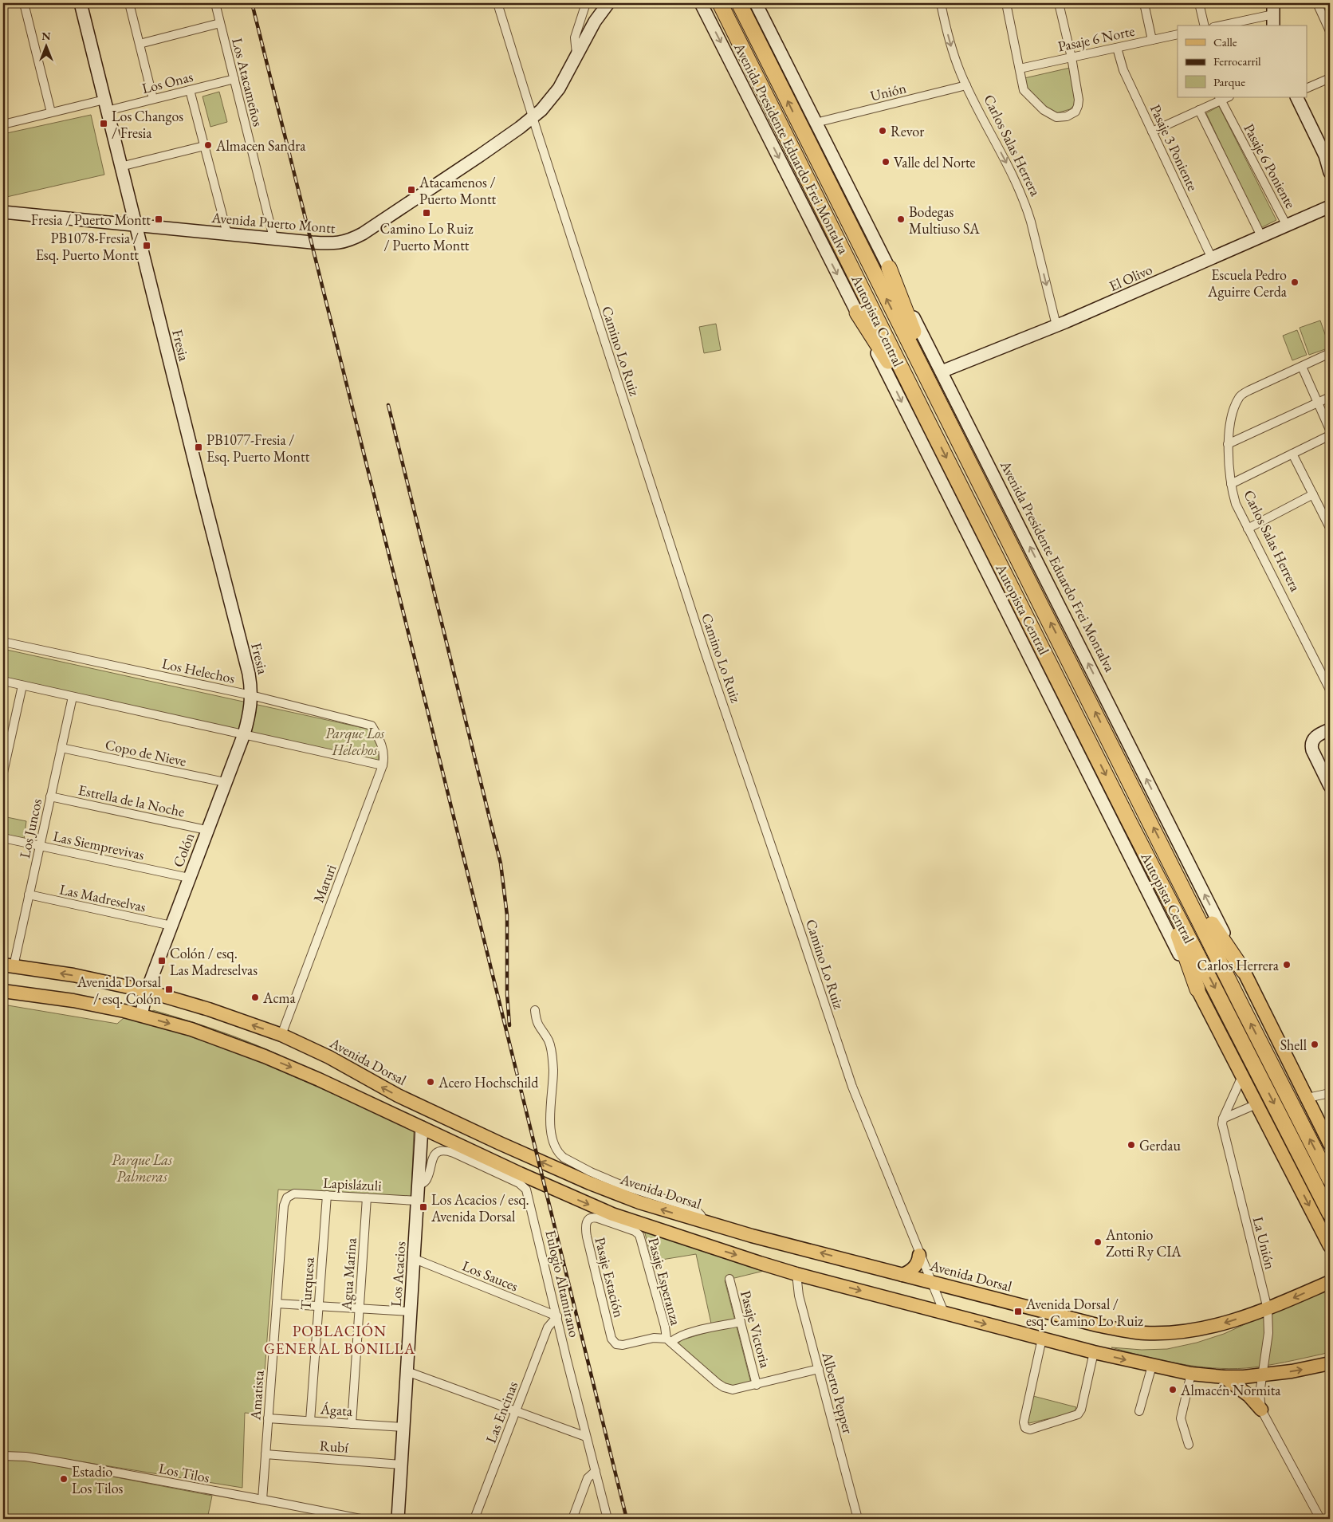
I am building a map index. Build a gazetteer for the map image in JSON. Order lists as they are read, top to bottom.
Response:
{
  "streets": {
    "highway": ["Autopista Central"],
    "main road": ["Avenida Presidente Eduardo Frei Montalva", "Avenida Dorsal"],
    "street": [
      "Pasaje 6 Norte",
      "Los Onas",
      "Los Atacameños",
      "Unión",
      "Carlos Salas Herrera",
      "Pasaje 3 Poniente",
      "Pasaje 6 Poniente",
      "Avenida Puerto Montt",
      "El Olivo",
      "Fresia",
      "Camino Lo Ruiz",
      "Los Helechos",
      "Copo de Nieve",
      "Estrella de la Noche",
      "Los Juncos",
      "Las Siemprevivas",
      "Colón",
      "Maruri",
      "Las Madreselvas",
      "Lapislázuli",
      "La Unión",
      "Agua Marina",
      "Los Acacios",
      "Los Sauces",
      "Pasaje Estación",
      "Pasaje Esperanza",
      "Turquesa",
      "Eulogio Altamirano",
      "Pasaje Victoria",
      "Alberto Pepper",
      "Amatista",
      "Ágata",
      "Las Encinas",
      "Rubí",
      "Los Tilos"
    ]
  },
  "crossings": [
    ["Pasaje 6 Norte", "Pasaje 3 Poniente"],
    ["Los Onas", "Los Atacameños"],
    ["Los Onas", "Fresia"],
    ["Los Atacameños", "Avenida Puerto Montt"],
    ["Unión", "Carlos Salas Herrera"],
    ["Unión", "Avenida Presidente Eduardo Frei Montalva"],
    ["Carlos Salas Herrera", "El Olivo"],
    ["Pasaje 3 Poniente", "El Olivo"],
    ["Avenida Presidente Eduardo Frei Montalva", "El Olivo"],
    ["Pasaje 6 Poniente", "El Olivo"],
    ["Avenida Puerto Montt", "Fresia"],
    ["Avenida Puerto Montt", "Camino Lo Ruiz"],
    ["Fresia", "Los Helechos"],
    ["Fresia", "Colón"],
    ["Camino Lo Ruiz", "Avenida Dorsal"],
    ["Los Helechos", "Colón"],
    ["Los Helechos", "Maruri"],
    ["Copo de Nieve", "Los Juncos"],
    ["Copo de Nieve", "Colón"],
    ["Estrella de la Noche", "Los Juncos"],
    ["Estrella de la Noche", "Colón"],
    ["Los Juncos", "Las Siemprevivas"],
    ["Los Juncos", "Las Madreselvas"],
    ["Los Juncos", "Avenida Dorsal"],
    ["Las Siemprevivas", "Colón"],
    ["Colón", "Las Madreselvas"],
    ["Colón", "Avenida Dorsal"],
    ["Maruri", "Avenida Dorsal"],
    ["Avenida Dorsal", "La Unión"],
    ["Lapislázuli", "Agua Marina"],
    ["Lapislázuli", "Los Acacios"],
    ["Lapislázuli", "Turquesa"],
    ["Lapislázuli", "Amatista"],
    ["Agua Marina", "Ágata"],
    ["Los Acacios", "Los Sauces"],
    ["Los Acacios", "Eulogio Altamirano"],
    ["Los Acacios", "Ágata"],
    ["Los Acacios", "Rubí"],
    ["Los Sauces", "Eulogio Altamirano"],
    ["Los Sauces", "Las Encinas"],
    ["Pasaje Estación", "Pasaje Esperanza"],
    ["Turquesa", "Ágata"],
    ["Eulogio Altamirano", "Las Encinas"],
    ["Amatista", "Ágata"],
    ["Amatista", "Rubí"],
    ["Amatista", "Los Tilos"]
  ],
  "one_way": ["Carlos Salas Herrera"],
  "districts": ["POBLACIÓN GENERAL BONILLA"],
  "parks": ["Parque Los Helechos", "Parque Las Palmeras"],
  "places": {
    "transit": [
      "Los Changos / Fresia",
      "Atacamenos / Puerto Montt",
      "Camino Lo Ruiz / Puerto Montt",
      "Fresia / Puerto Montt",
      "PB1078-Fresia / Esq. Puerto Montt",
      "PB1077-Fresia / Esq. Puerto Montt",
      "Colón / esq. Las Madreselvas",
      "Avenida Dorsal / esq. Colón",
      "Los Acacios / esq. Avenida Dorsal",
      "Avenida Dorsal / esq. Camino Lo Ruiz"
    ],
    "other": [
      "Revor",
      "Almacen Sandra",
      "Valle del Norte",
      "Bodegas Multiuso SA",
      "Escuela Pedro Aguirre Cerda",
      "Carlos Herrera",
      "Acma",
      "Shell",
      "Acero Hochschild",
      "Gerdau",
      "Antonio Zotti Ry CIA",
      "Almacén Normita",
      "Estadio Los Tilos"
    ]
  },
  "legend": ["Calle", "Ferrocarril", "Parque"],
  "north": "top"
}
